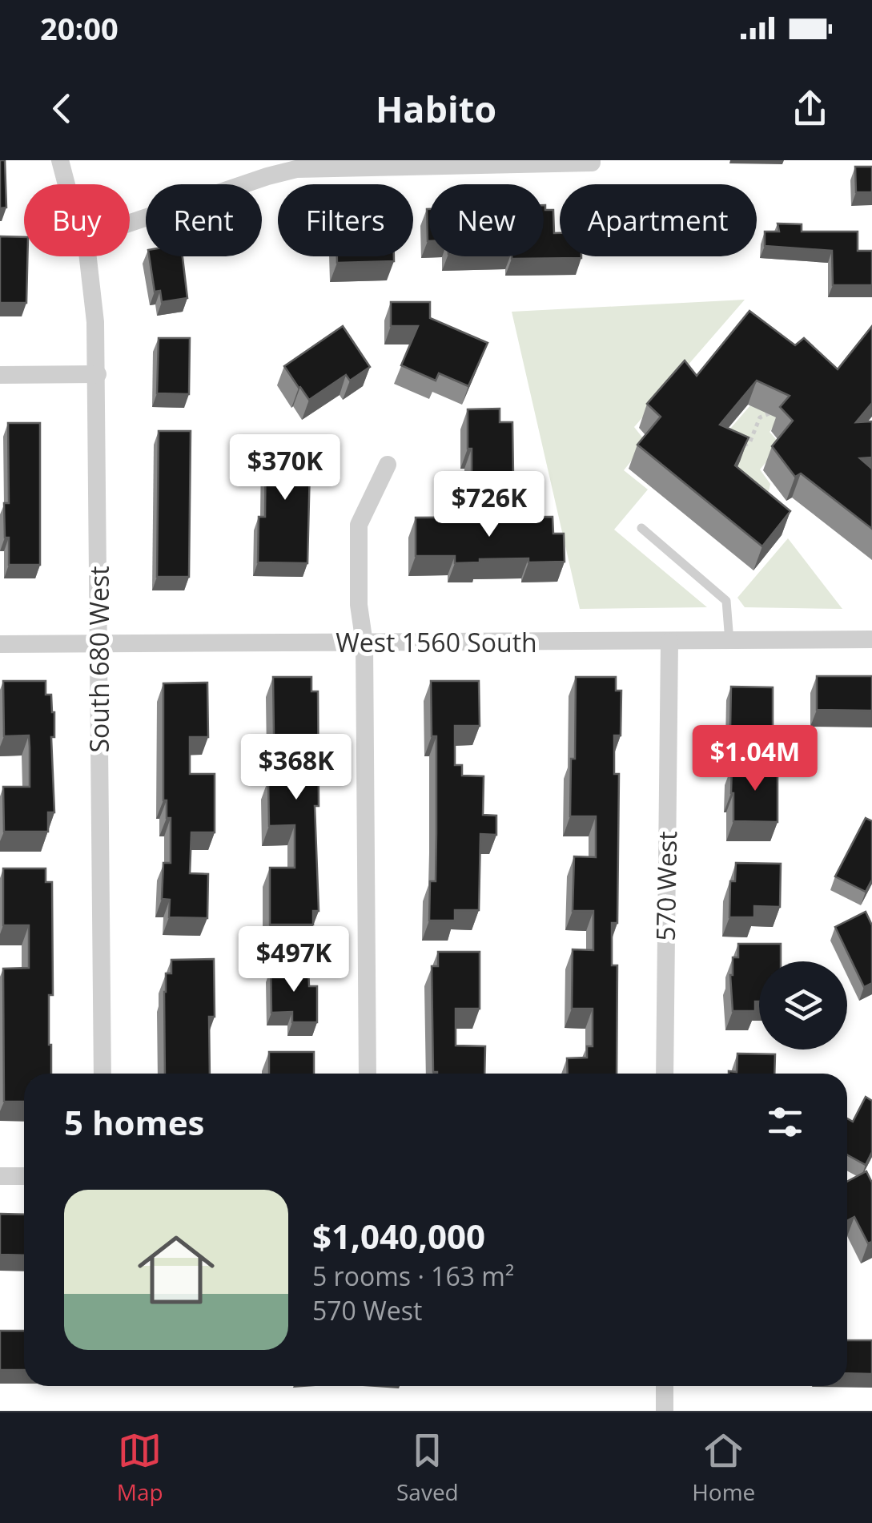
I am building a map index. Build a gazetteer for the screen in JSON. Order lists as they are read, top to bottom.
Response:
{
  "streets": {
    "street": ["West 1560 South", "South 680 West", "570 West"]
  },
  "crossings": [
    ["West 1560 South", "South 680 West"],
    ["West 1560 South", "570 West"]
  ],
  "page": {
    "status": "20:00",
    "header": "Habito",
    "chip": [
      "Buy",
      "Rent",
      "Filters",
      "New",
      "Apartment"
    ],
    "price": [
      "$370K",
      "$726K",
      "$1.04M",
      "$368K",
      "$497K"
    ],
    "heading": "5 homes",
    "list": [
      {
        "name": "$1,040,000",
        "note": "5 rooms · 163 m² · 570 West"
      }
    ],
    "tabs": ["Map", "Saved", "Home"]
  }
}
